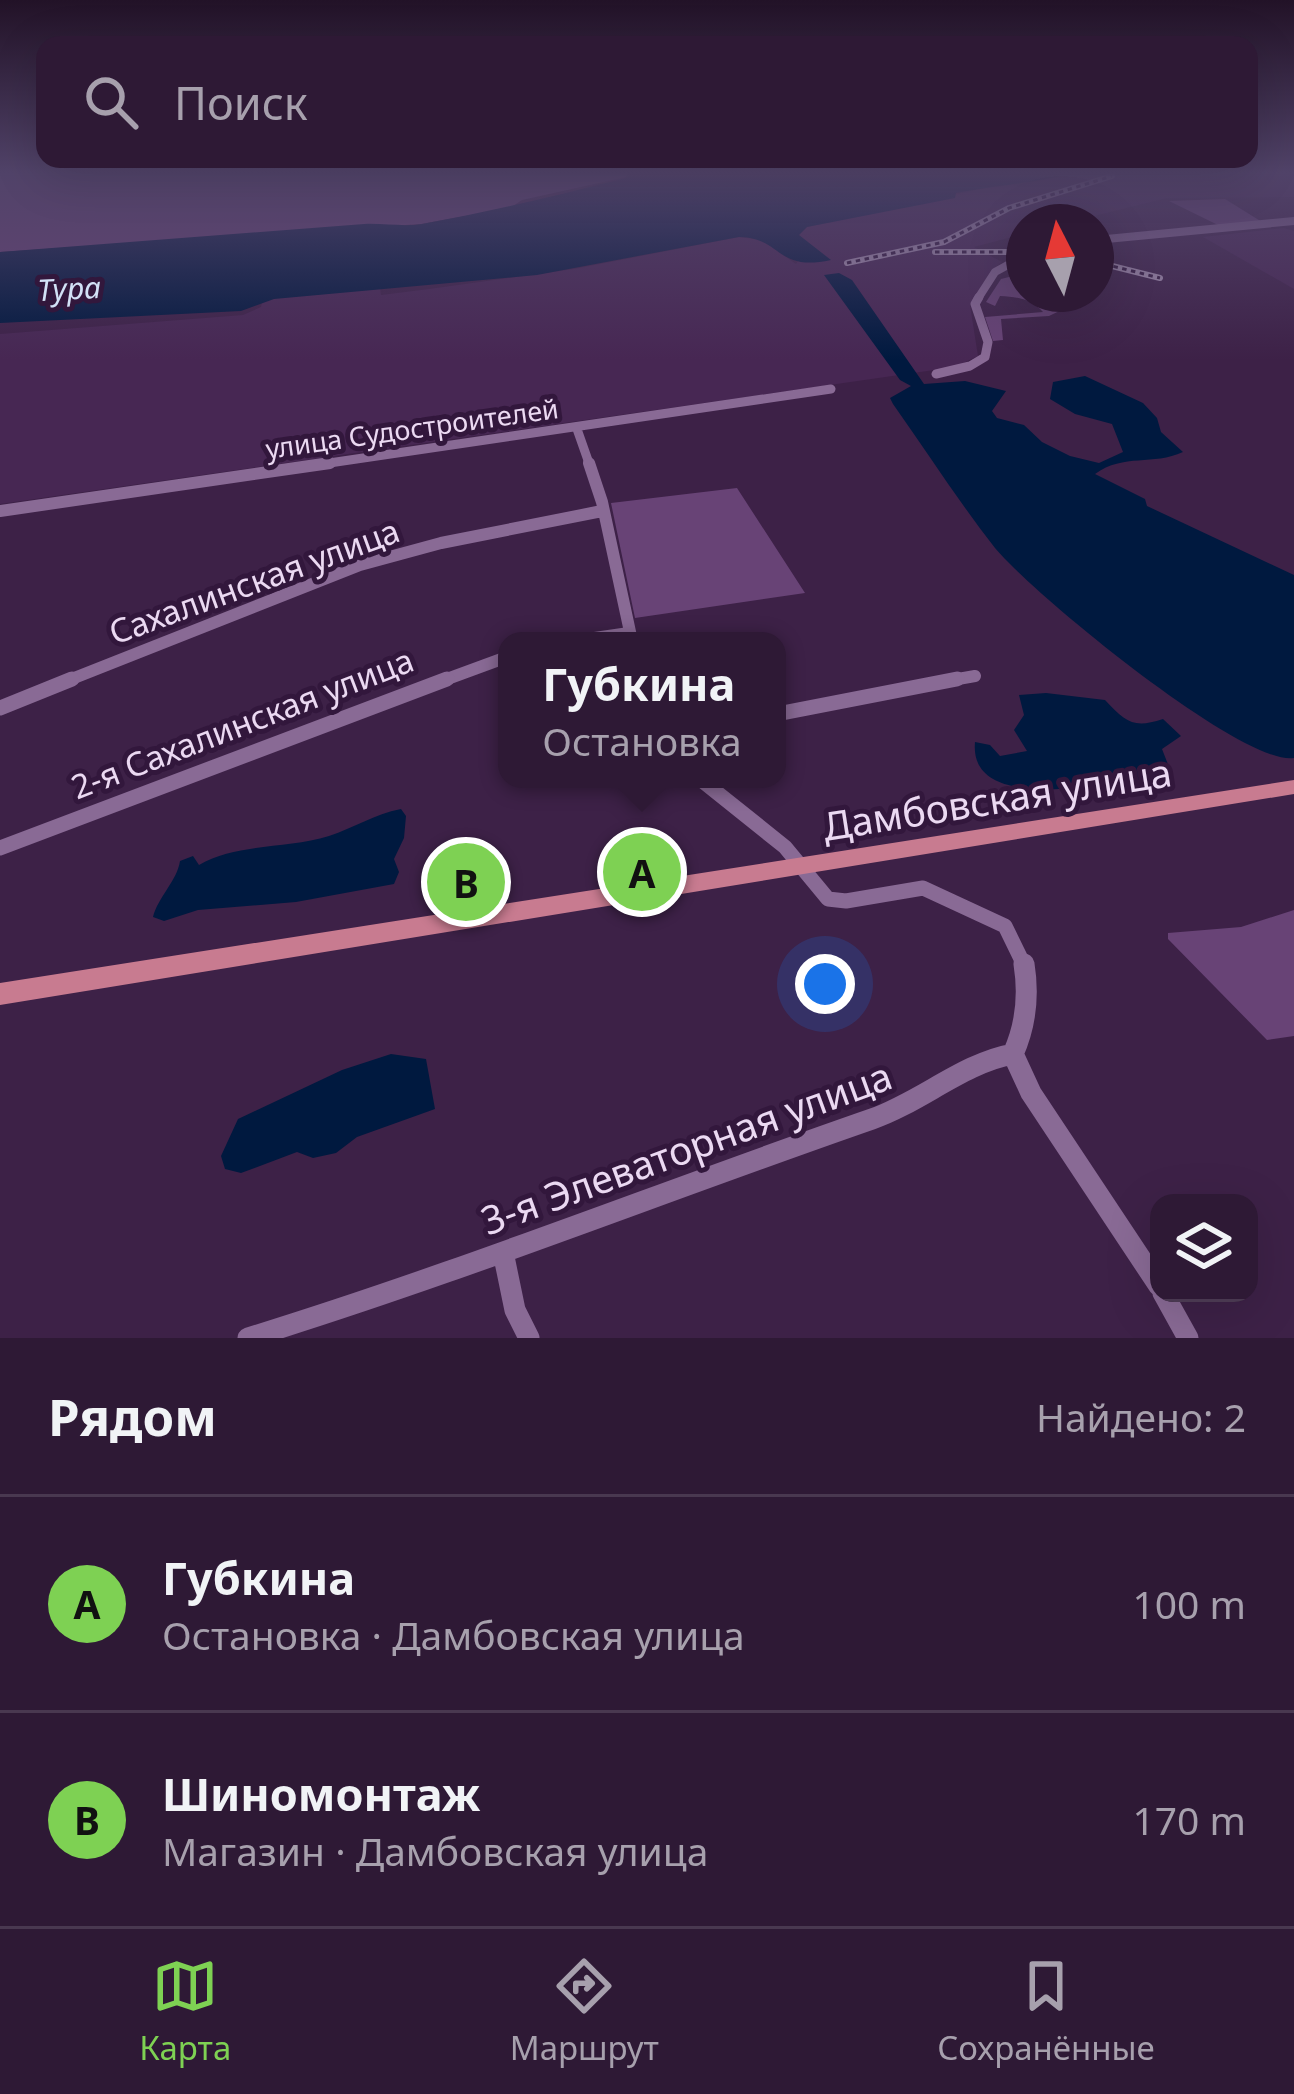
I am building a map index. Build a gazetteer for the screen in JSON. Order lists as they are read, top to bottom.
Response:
{
  "streets": {
    "main road": ["Дамбовская улица"],
    "street": [
      "улица Судостроителей",
      "Сахалинская улица",
      "2-я Сахалинская улица",
      "3-я Элеваторная улица"
    ]
  },
  "water": ["Тура"],
  "north": "top",
  "page": {
    "search": "Поиск",
    "popup": ["Губкина", "Остановка"],
    "pins": ["A", "B"],
    "heading": ["Рядом", "Найдено: 2"],
    "list": [
      {
        "mark": "A",
        "name": "Губкина",
        "note": "Остановка · Дамбовская улица",
        "value": "100 m"
      },
      {
        "mark": "B",
        "name": "Шиномонтаж",
        "note": "Магазин · Дамбовская улица",
        "value": "170 m"
      }
    ],
    "nav": ["Карта", "Маршрут", "Сохранённые"]
  }
}
